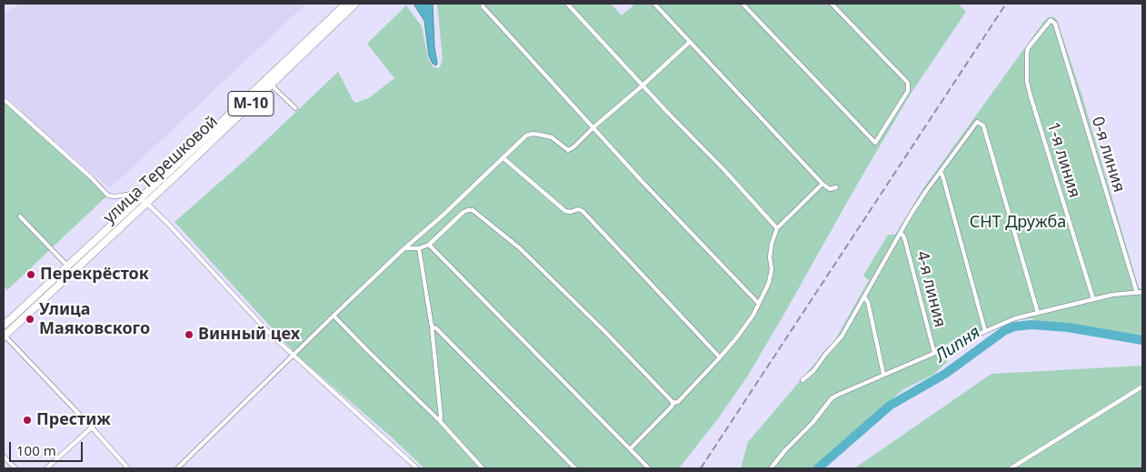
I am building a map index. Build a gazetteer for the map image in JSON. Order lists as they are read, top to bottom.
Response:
{
  "streets": {
    "highway": ["М-10", "улица Терешковой"],
    "street": ["0-я линия", "1-я линия", "4-я линия"]
  },
  "crossings": [
    ["0-я линия", "1-я линия"]
  ],
  "water": ["Липня"],
  "parks": ["СНТ Дружба"],
  "places": [
    "Перекрёсток",
    "Улица Маяковского",
    "Винный цех",
    "Престиж"
  ],
  "scale_bar": "100 m"
}
